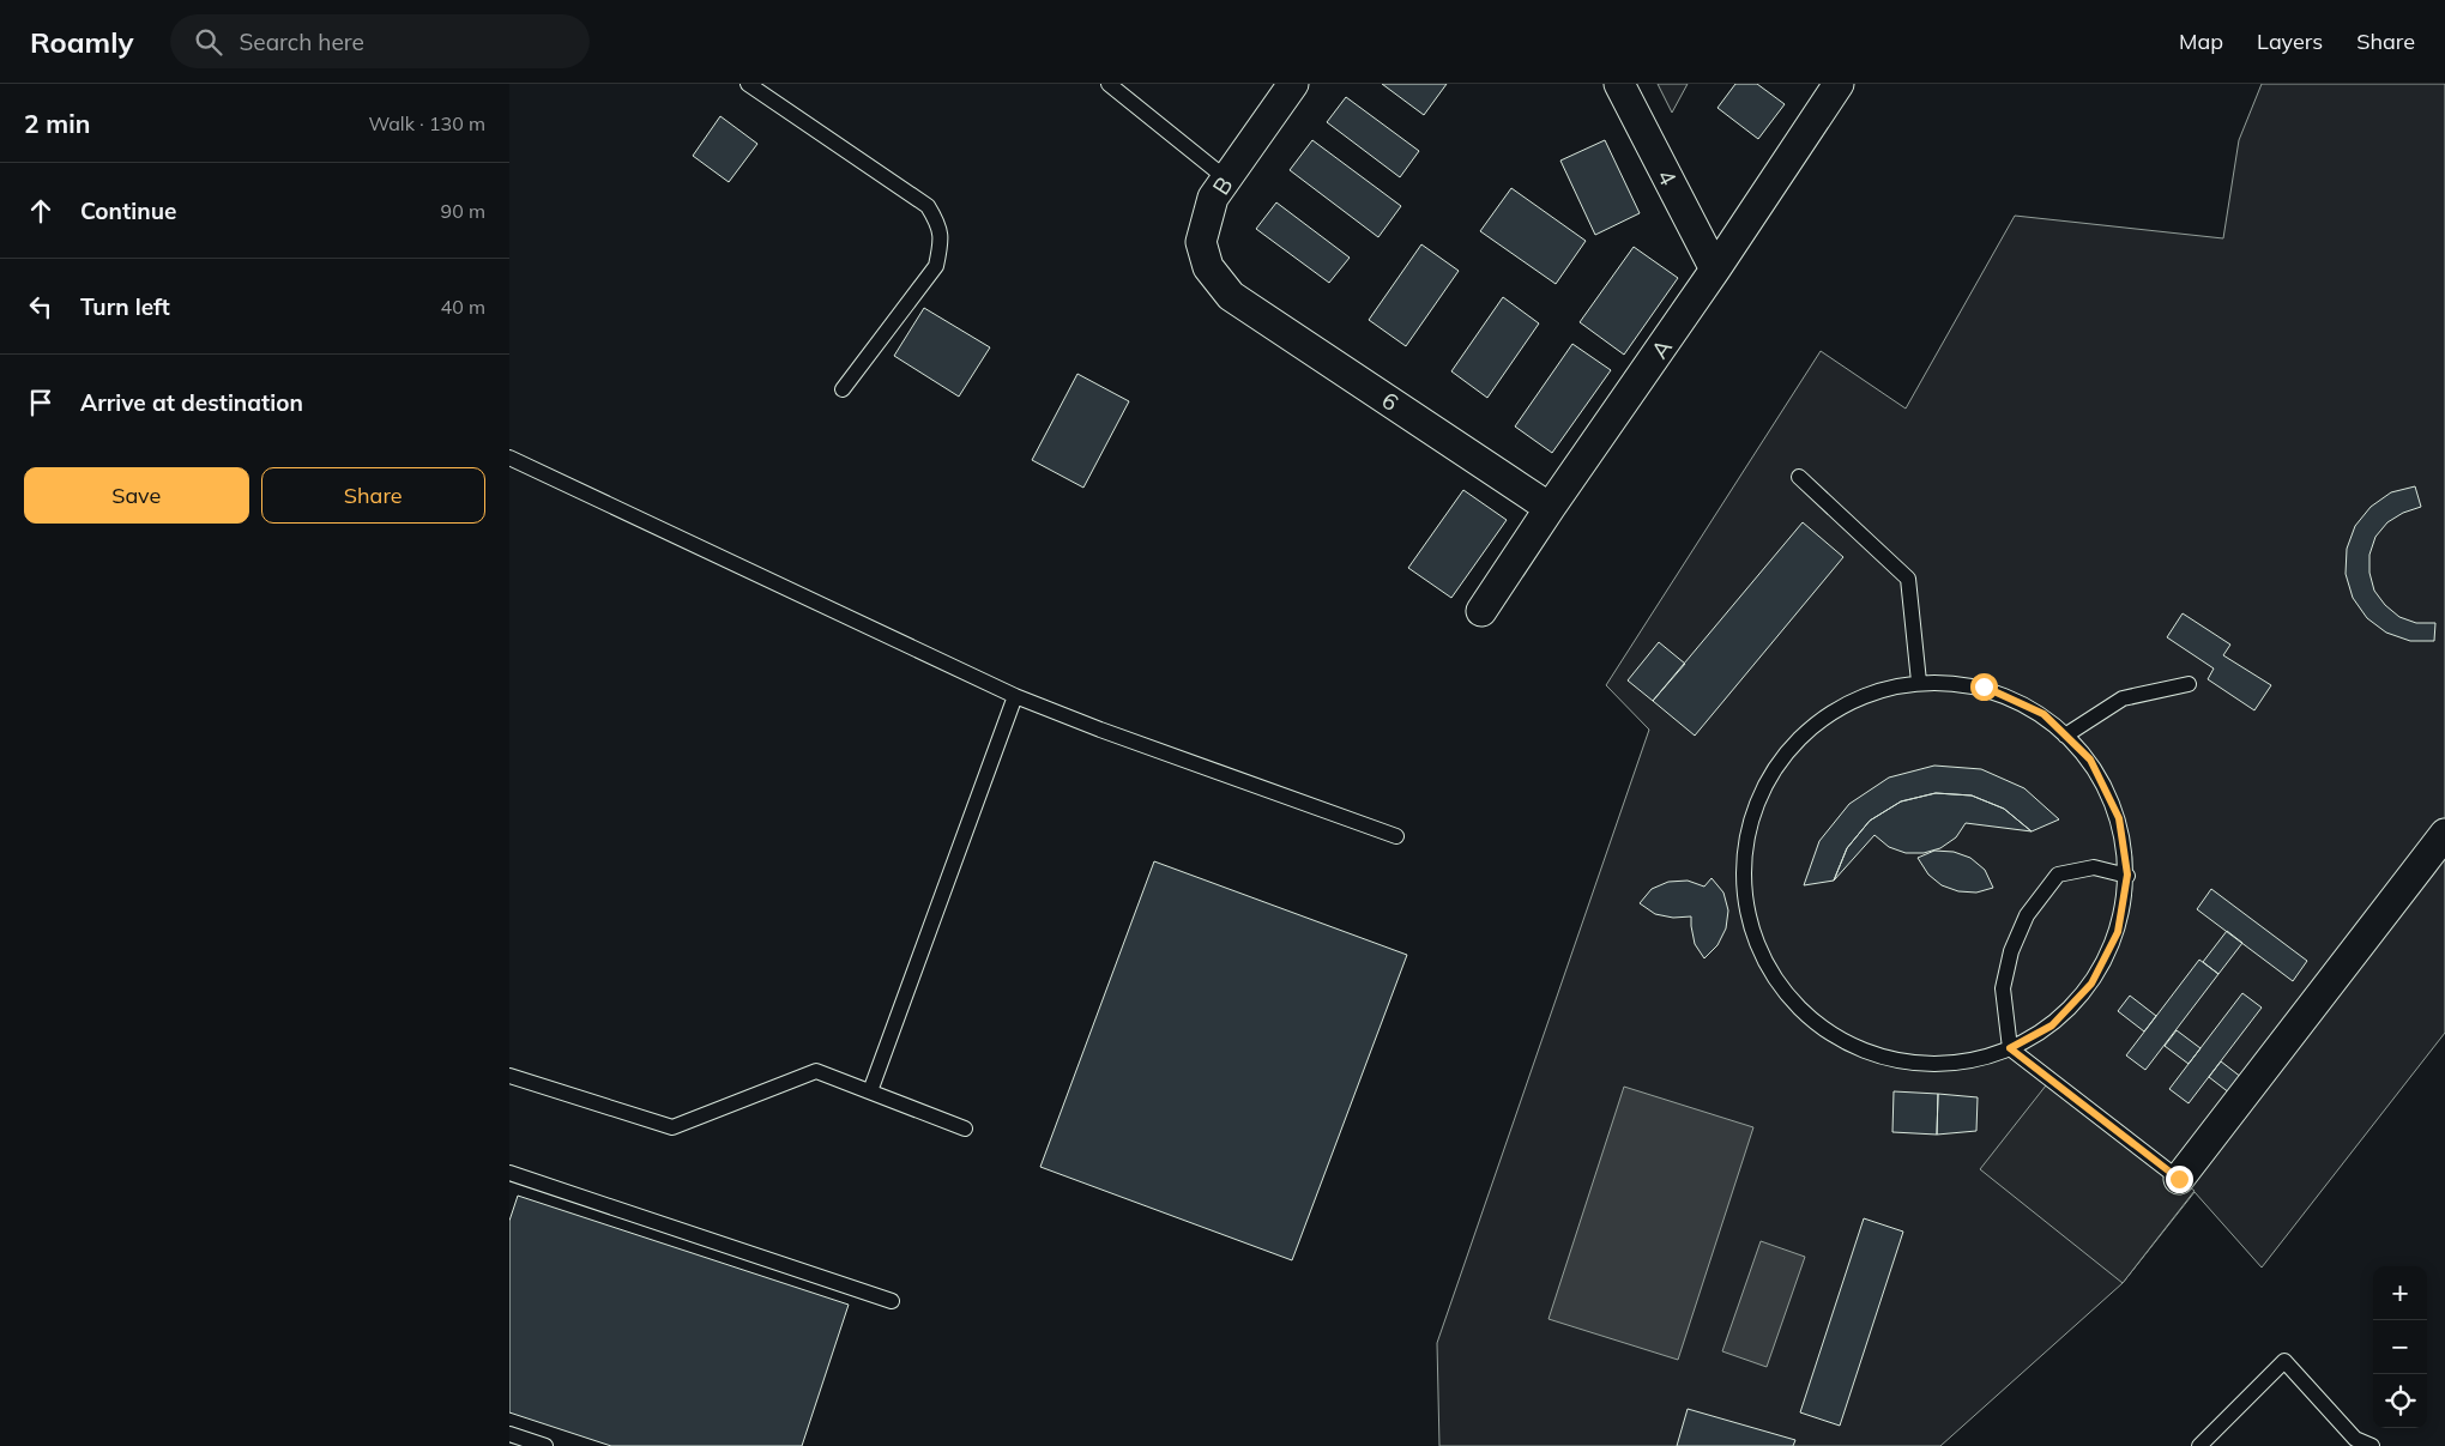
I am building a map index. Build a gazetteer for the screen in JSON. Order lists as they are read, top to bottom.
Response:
{
  "streets": {
    "street": [
      "4",
      "B",
      "A",
      "6"
    ]
  },
  "crossings": [
    ["4", "A"],
    ["B", "6"],
    ["A", "6"]
  ],
  "page": {
    "header": "Roamly",
    "search": "Search here",
    "nav": ["Map", "Layers", "Share"],
    "heading": ["2 min", "Walk · 130 m"],
    "list": [
      ["Continue", "90 m"],
      ["Turn left", "40 m"],
      "Arrive at destination"
    ],
    "buttons": ["Save", "Share"],
    "map_buttons": ["+", "−"]
  }
}
